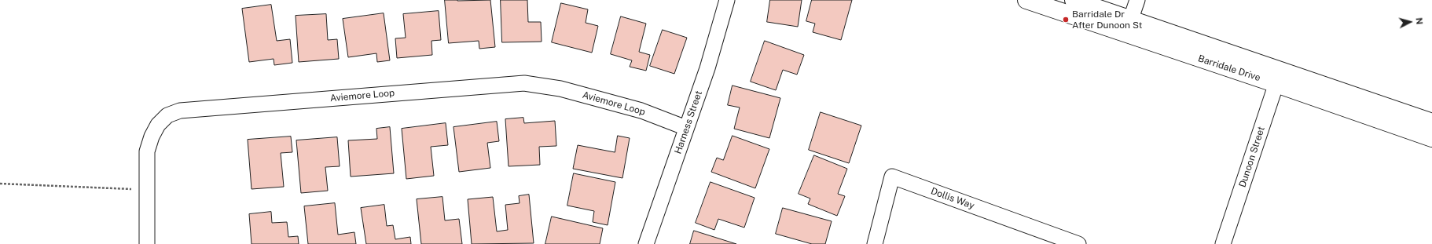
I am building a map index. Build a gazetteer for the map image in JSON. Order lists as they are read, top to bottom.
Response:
{
  "streets": {
    "street": [
      "Barridale Drive",
      "Aviemore Loop",
      "Harness Street",
      "Dunoon Street",
      "Dollis Way"
    ]
  },
  "crossings": [
    ["Barridale Drive", "Dunoon Street"],
    ["Aviemore Loop", "Harness Street"]
  ],
  "places": ["Barridale Dr After Dunoon St"],
  "north": "right"
}
